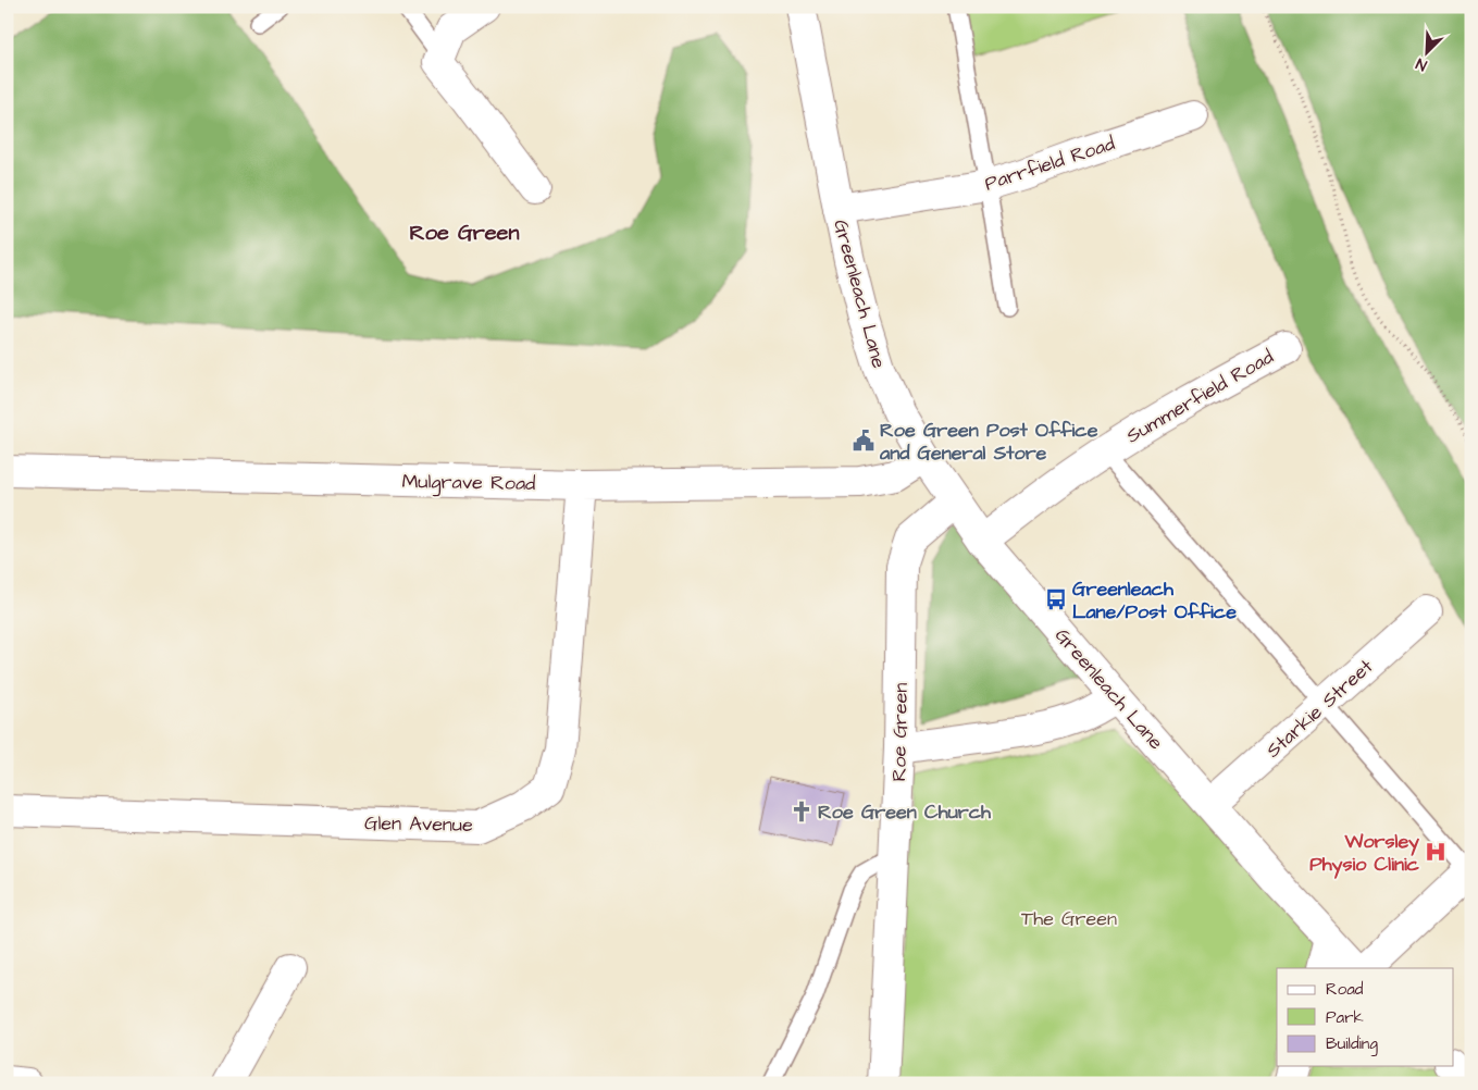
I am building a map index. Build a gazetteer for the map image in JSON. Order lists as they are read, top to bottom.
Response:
{
  "streets": {
    "street": [
      "Parrfield Road",
      "Greenleach Lane",
      "Summerfield Road",
      "Mulgrave Road",
      "Starkie Street",
      "Roe Green",
      "Glen Avenue"
    ]
  },
  "crossings": [
    ["Parrfield Road", "Greenleach Lane"],
    ["Greenleach Lane", "Summerfield Road"],
    ["Greenleach Lane", "Mulgrave Road"],
    ["Greenleach Lane", "Starkie Street"],
    ["Greenleach Lane", "Roe Green"],
    ["Mulgrave Road", "Glen Avenue"]
  ],
  "districts": ["Roe Green"],
  "parks": ["The Green"],
  "places": {
    "public building": ["Roe Green Post Office and General Store"],
    "bus stop": ["Greenleach Lane/Post Office"],
    "church": ["Roe Green Church"],
    "hospital": ["Worsley Physio Clinic"]
  },
  "legend": ["Road", "Park", "Building"],
  "north": "bottom left"
}
